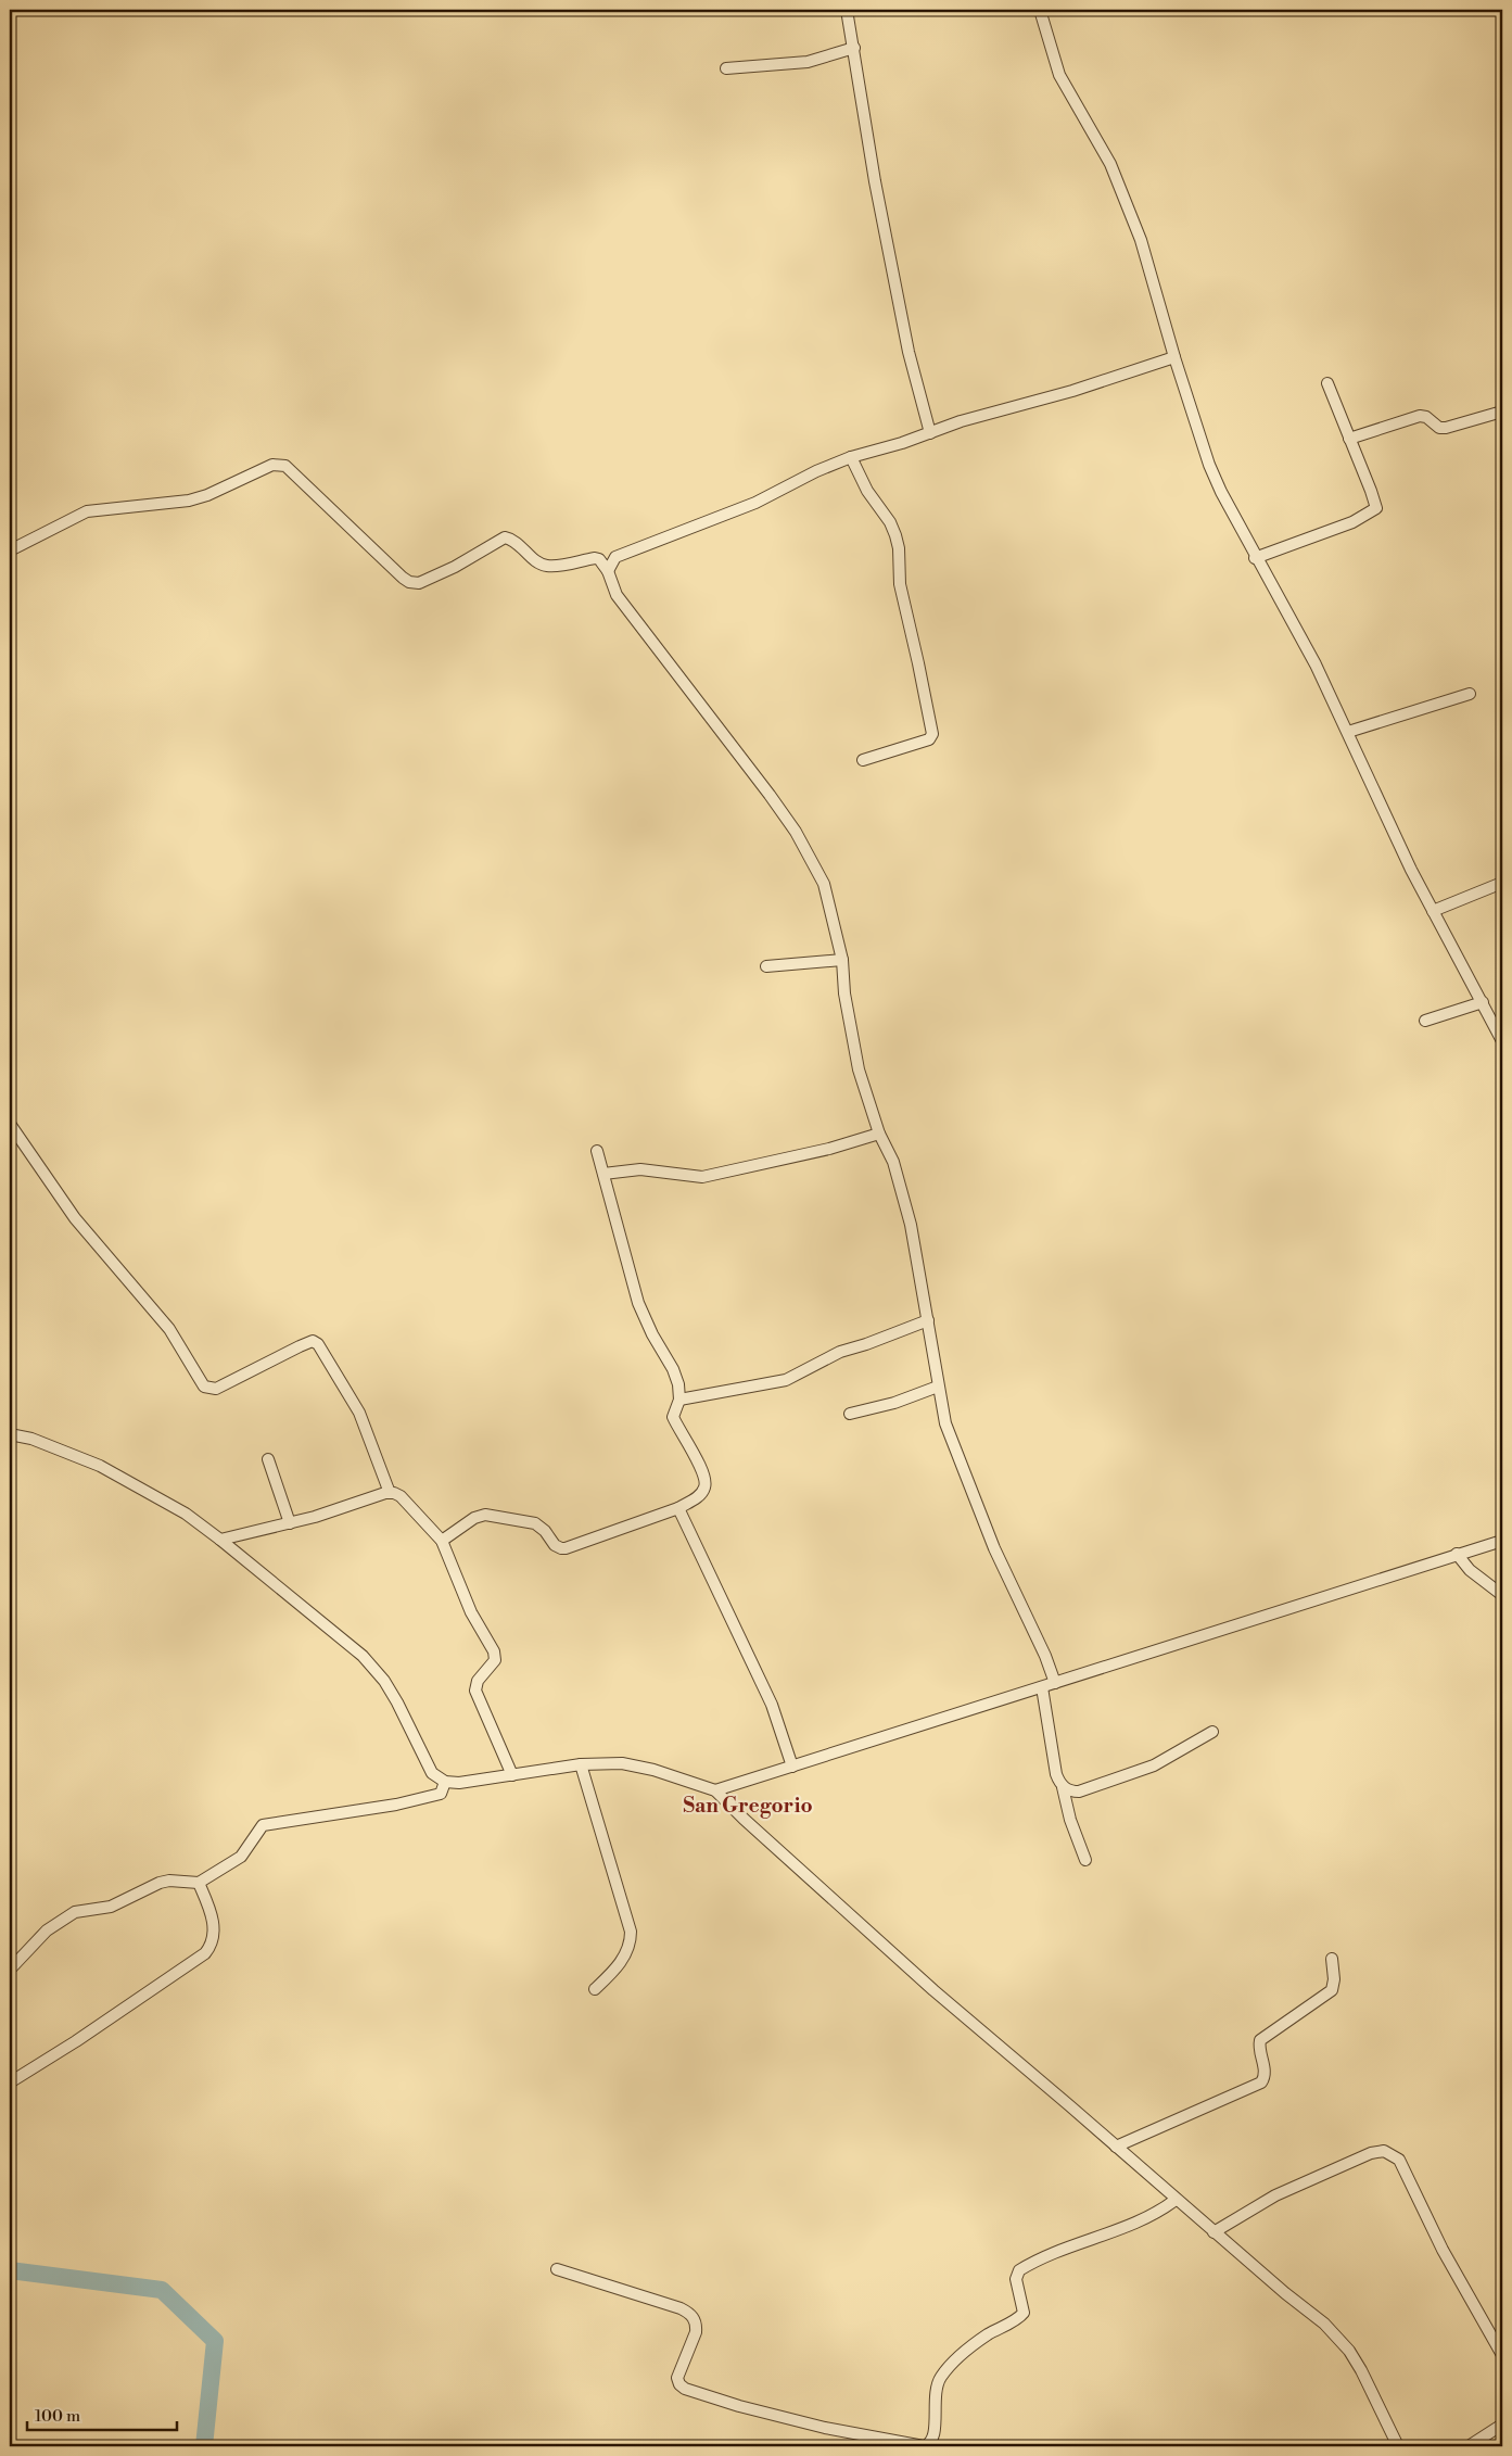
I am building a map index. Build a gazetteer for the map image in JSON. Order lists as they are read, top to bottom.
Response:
{
  "districts": ["San Gregorio"],
  "scale_bar": "100 m"
}
